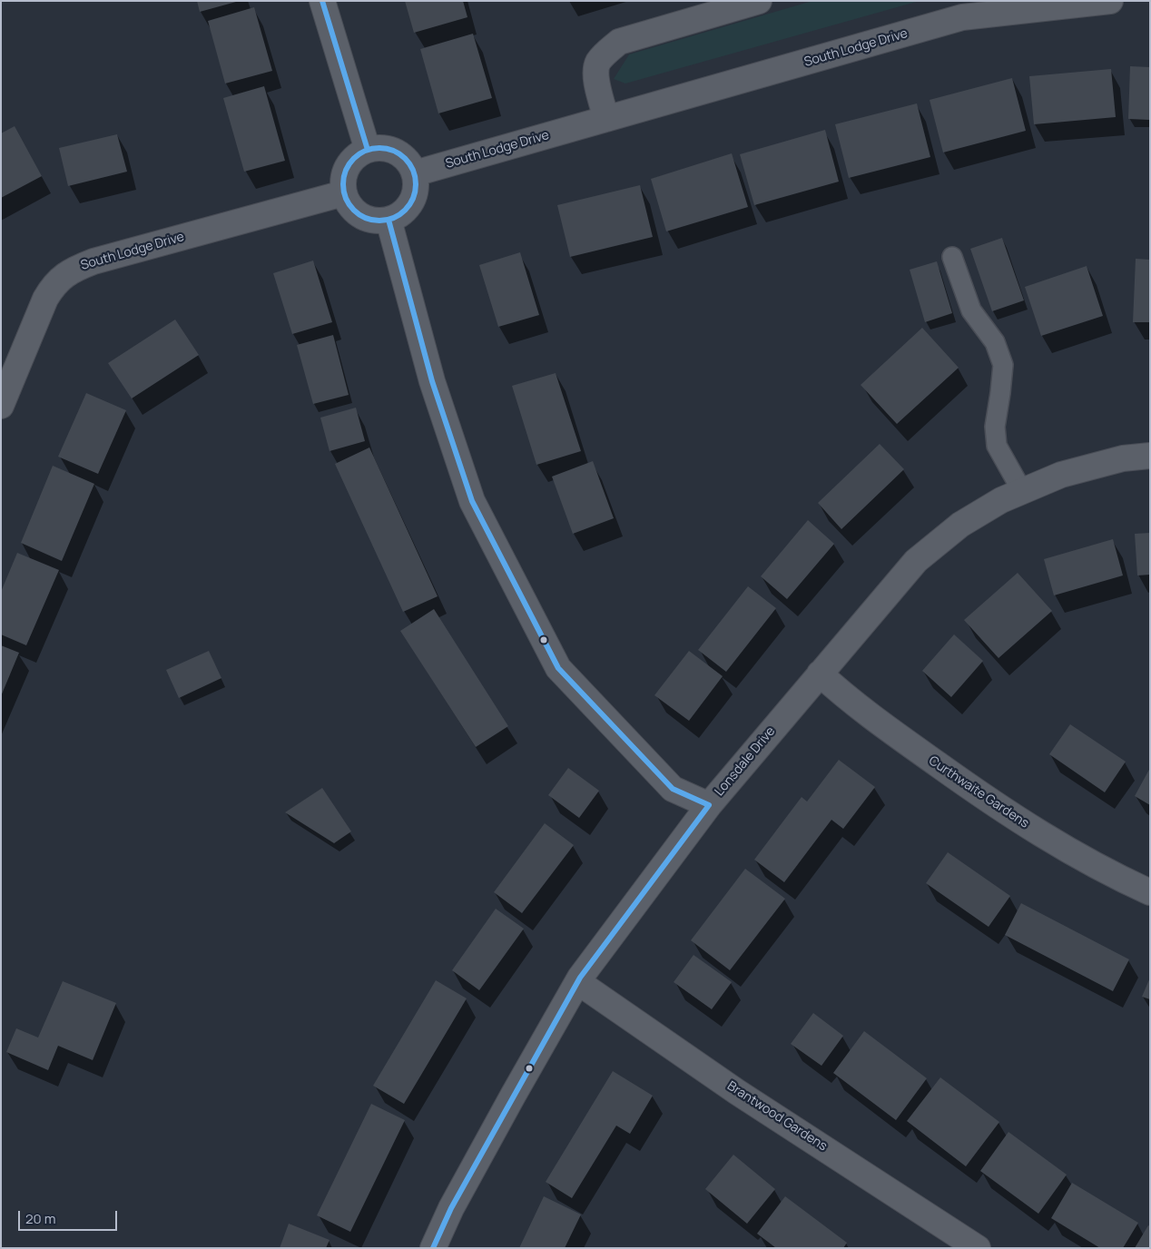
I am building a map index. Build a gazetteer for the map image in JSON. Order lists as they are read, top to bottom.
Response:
{
  "streets": {
    "street": [
      "South Lodge Drive",
      "Lonsdale Drive",
      "Curthwaite Gardens",
      "Brantwood Gardens"
    ]
  },
  "crossings": [
    ["Lonsdale Drive", "Curthwaite Gardens"],
    ["Lonsdale Drive", "Brantwood Gardens"]
  ],
  "scale_bar": "20 m"
}
